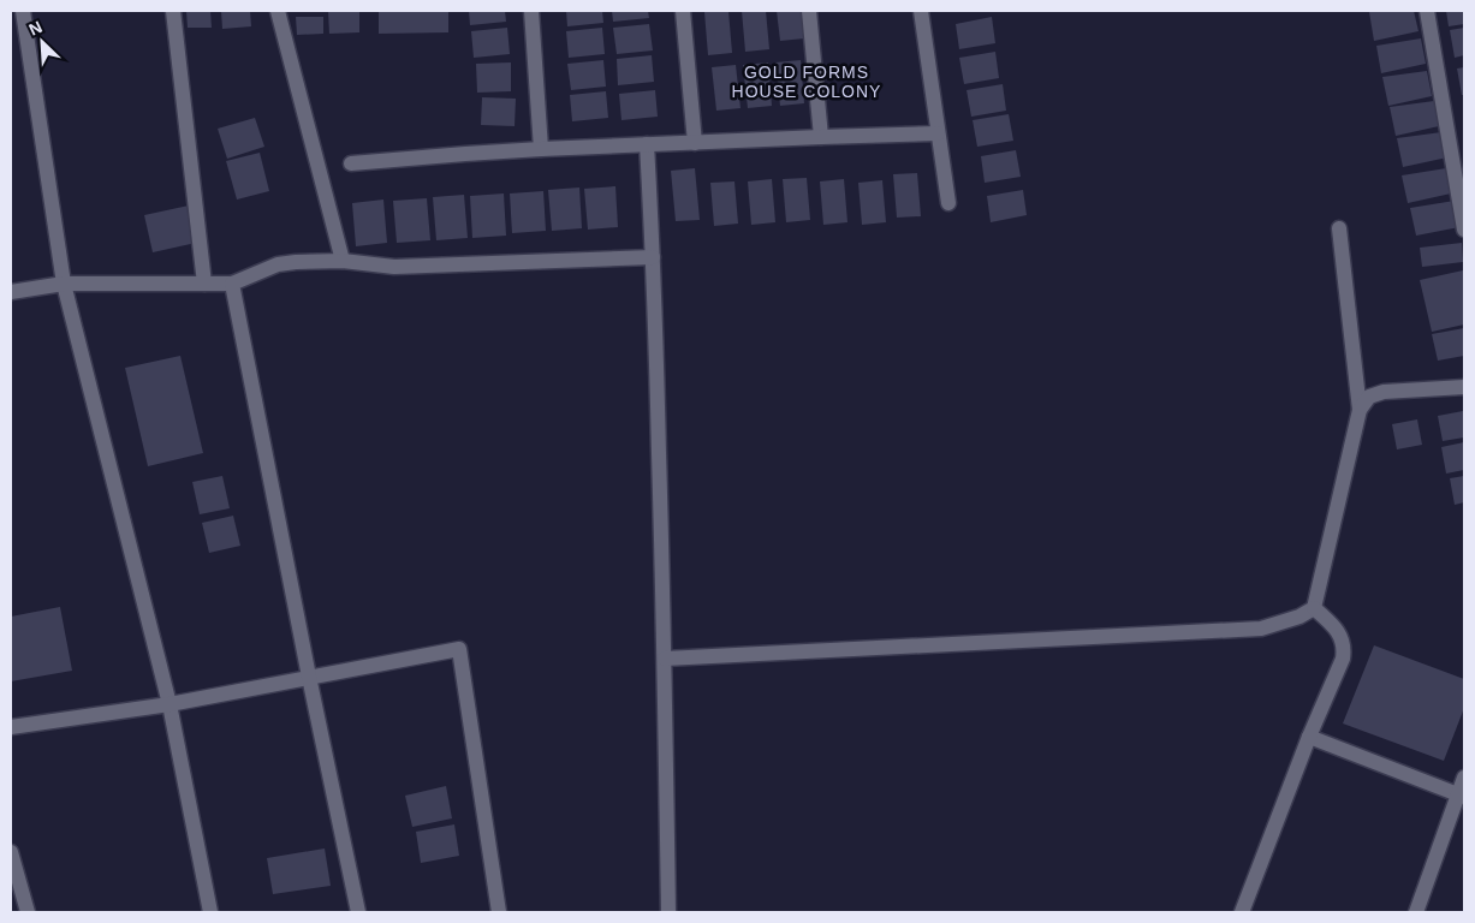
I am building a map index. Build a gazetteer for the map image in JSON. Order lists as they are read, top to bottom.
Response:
{
  "districts": ["GOLD FORMS HOUSE COLONY"],
  "north": "top left"
}
